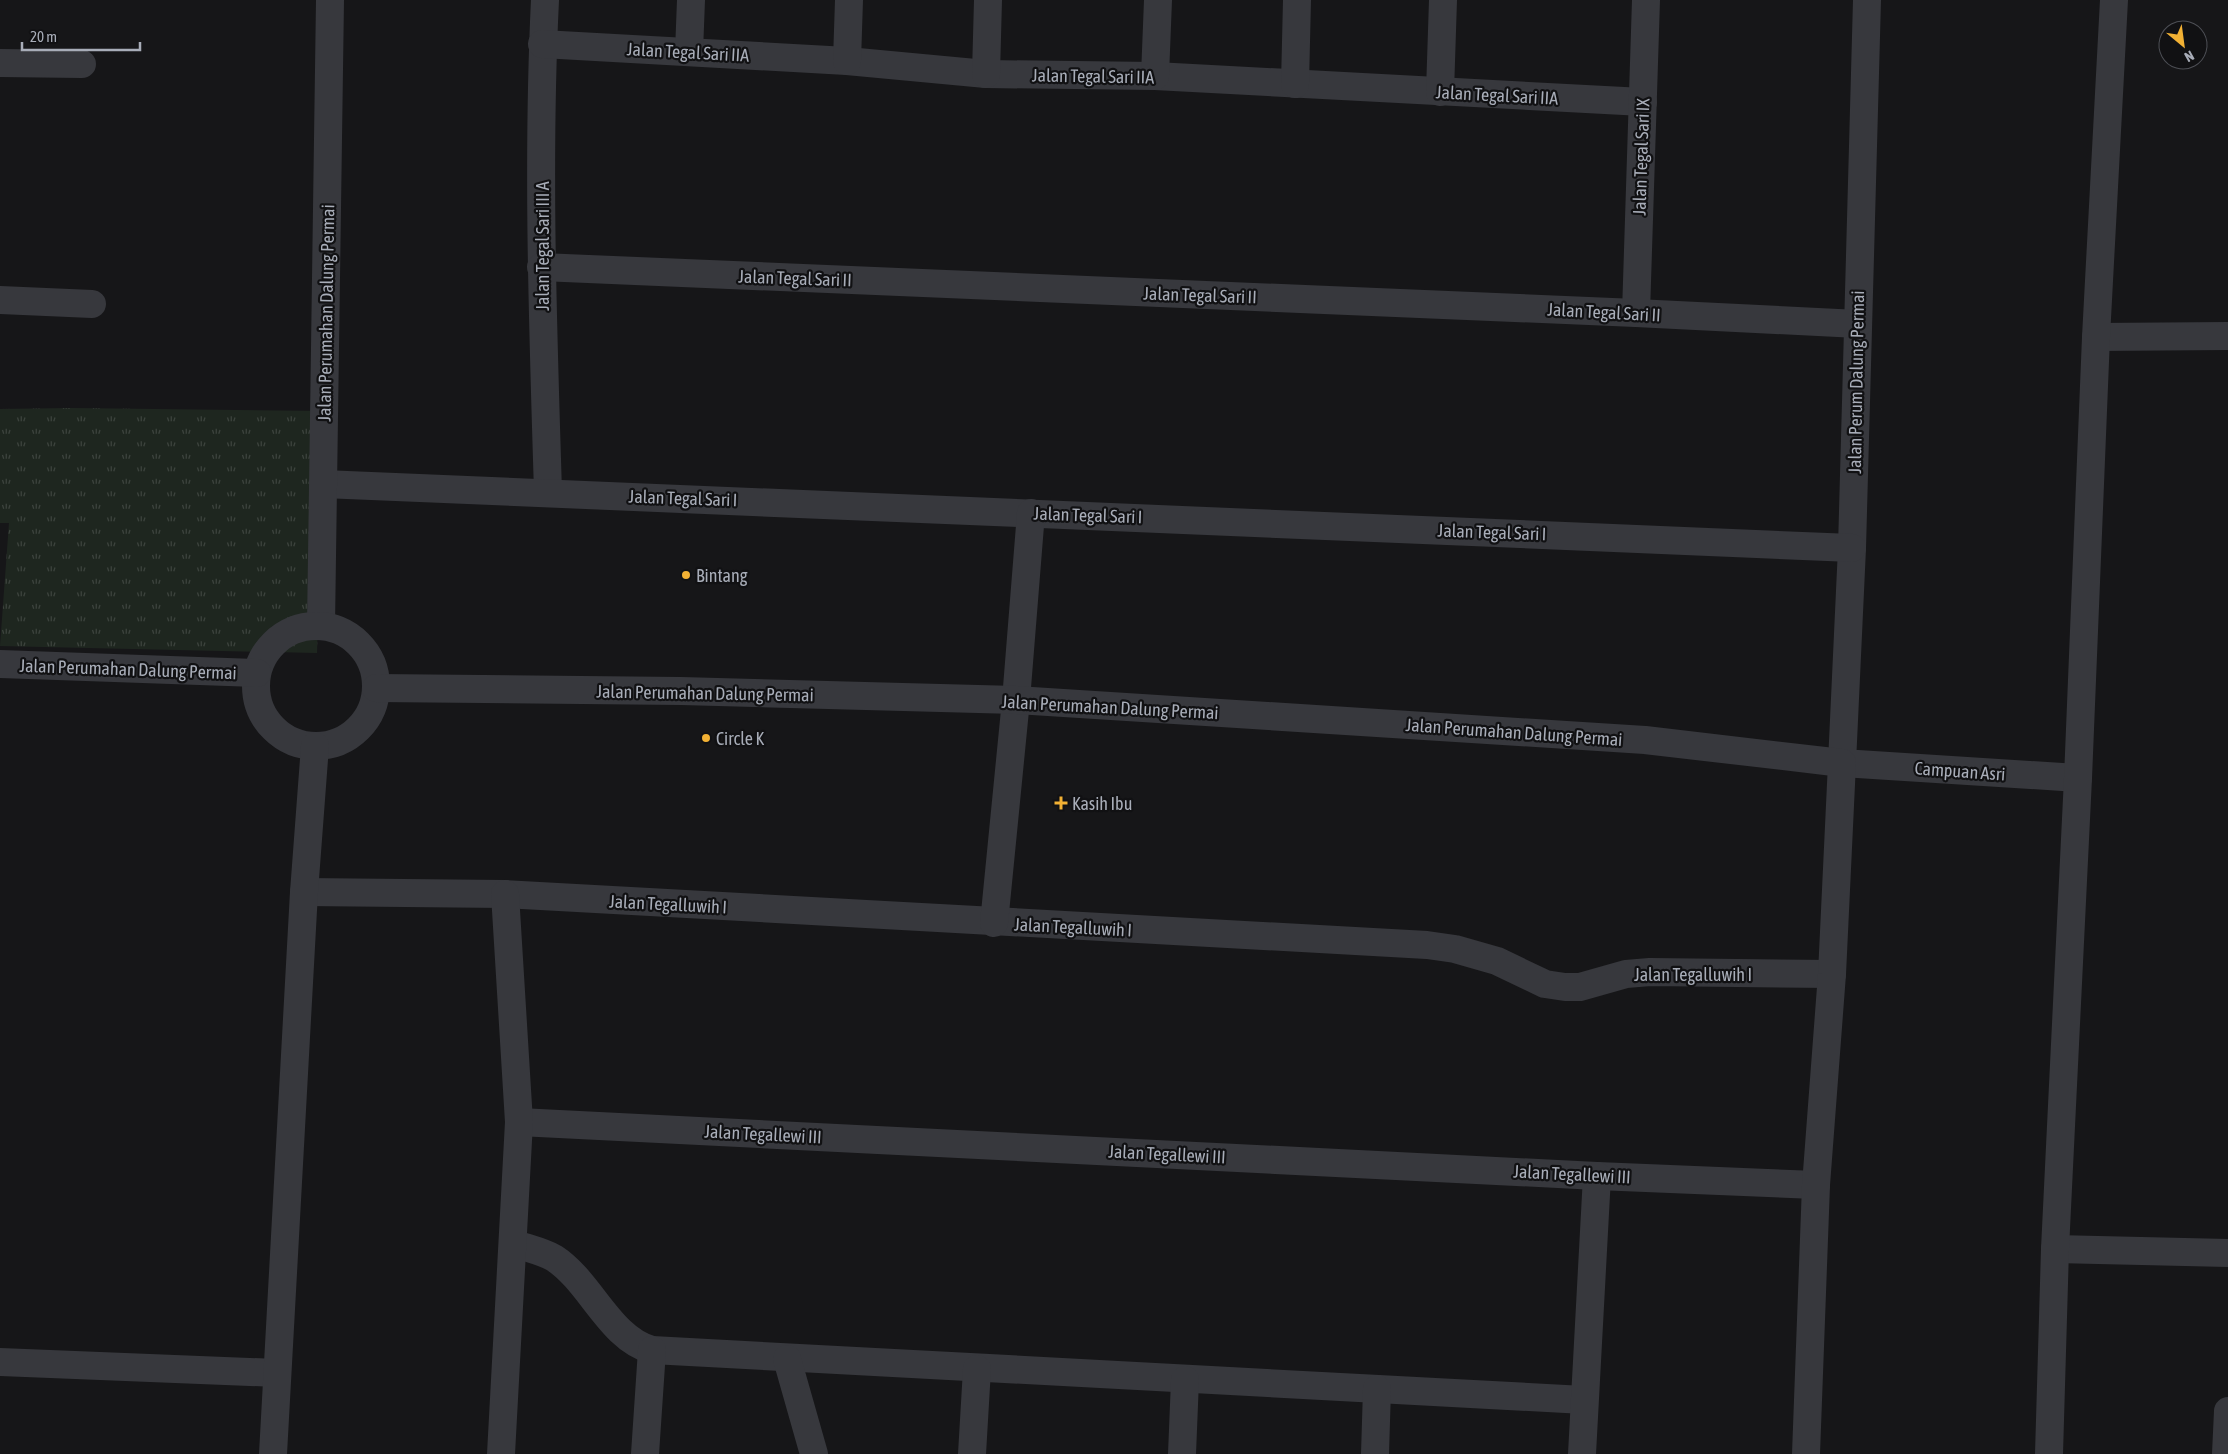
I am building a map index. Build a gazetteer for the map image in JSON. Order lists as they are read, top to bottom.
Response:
{
  "streets": {
    "street": [
      "Jalan Tegal Sari IIA",
      "Jalan Tegal Sari IX",
      "Jalan Tegal Sari III A",
      "Jalan Tegal Sari II",
      "Jalan Perumahan Dalung Permai",
      "Jalan Perum Dalung Permai",
      "Jalan Tegal Sari I",
      "Campuan Asri",
      "Jalan Tegalluwih I",
      "Jalan Tegallewi III"
    ]
  },
  "crossings": [
    ["Jalan Tegal Sari IIA", "Jalan Tegal Sari IX"],
    ["Jalan Tegal Sari IIA", "Jalan Tegal Sari III A"],
    ["Jalan Tegal Sari IX", "Jalan Tegal Sari II"],
    ["Jalan Tegal Sari III A", "Jalan Tegal Sari II"],
    ["Jalan Tegal Sari III A", "Jalan Tegal Sari I"],
    ["Jalan Tegal Sari II", "Jalan Perum Dalung Permai"],
    ["Jalan Perumahan Dalung Permai", "Jalan Perum Dalung Permai"],
    ["Jalan Perumahan Dalung Permai", "Jalan Tegal Sari I"],
    ["Jalan Perumahan Dalung Permai", "Campuan Asri"],
    ["Jalan Perum Dalung Permai", "Jalan Tegal Sari I"],
    ["Jalan Perum Dalung Permai", "Campuan Asri"],
    ["Jalan Perum Dalung Permai", "Jalan Tegalluwih I"],
    ["Jalan Perum Dalung Permai", "Jalan Tegallewi III"]
  ],
  "places": {
    "other": ["Bintang", "Circle K"],
    "health": ["Kasih Ibu"]
  },
  "scale_bar": "20 m",
  "north": "bottom right"
}
